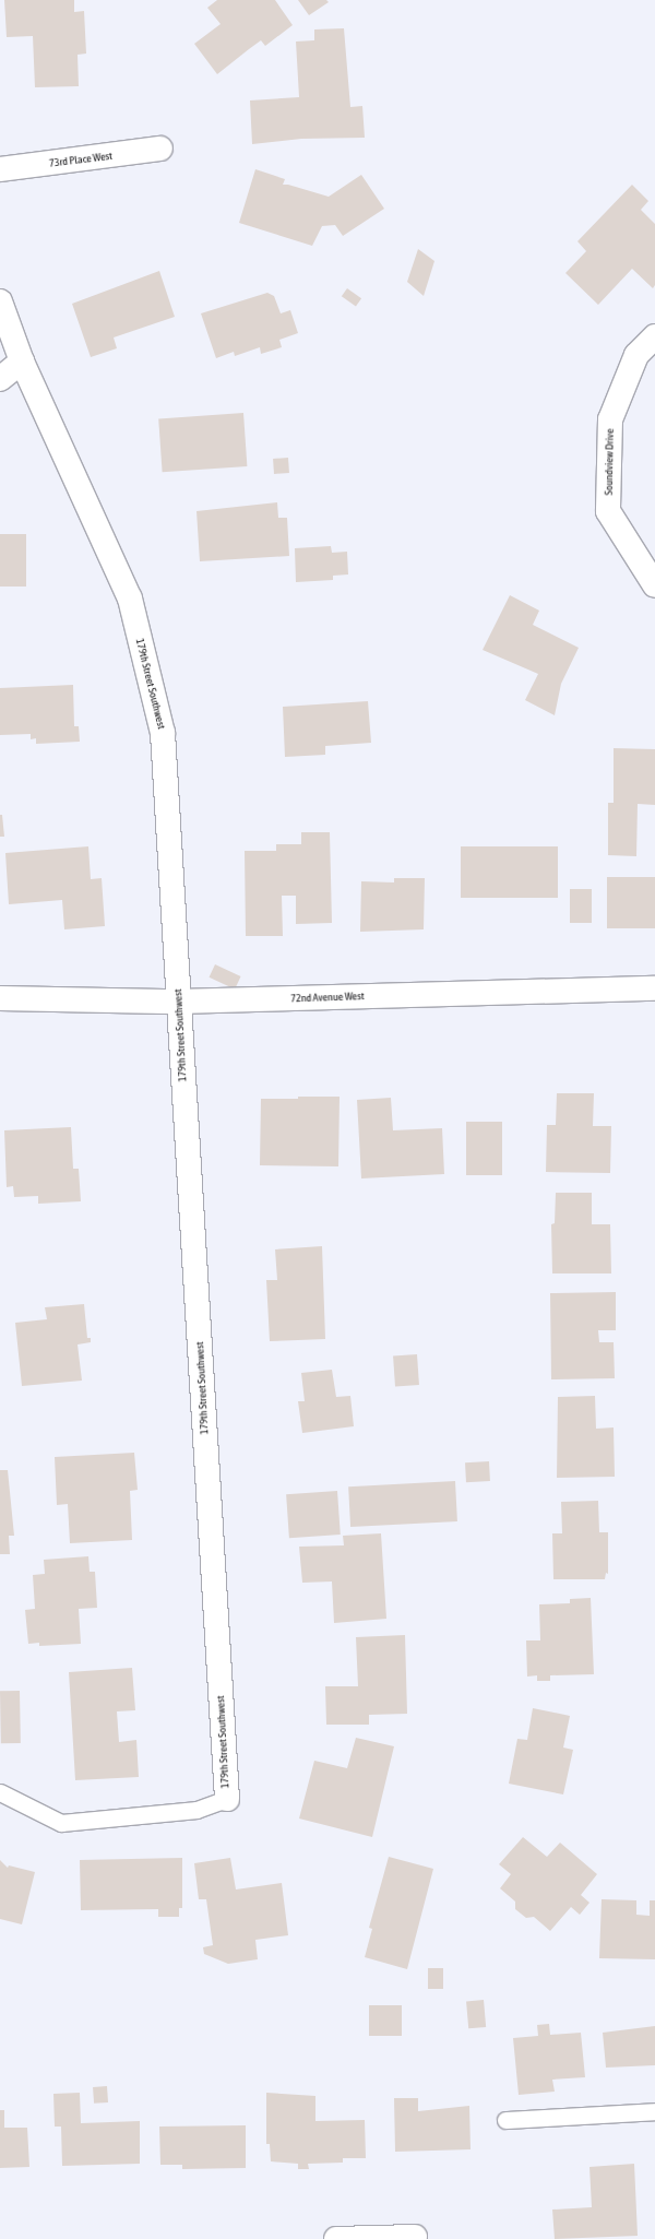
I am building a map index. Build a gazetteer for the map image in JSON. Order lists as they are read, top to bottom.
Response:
{
  "streets": {
    "street": [
      "73rd Place West",
      "Soundview Drive",
      "179th Street Southwest",
      "72nd Avenue West"
    ]
  },
  "crossings": [
    ["179th Street Southwest", "72nd Avenue West"]
  ]
}
